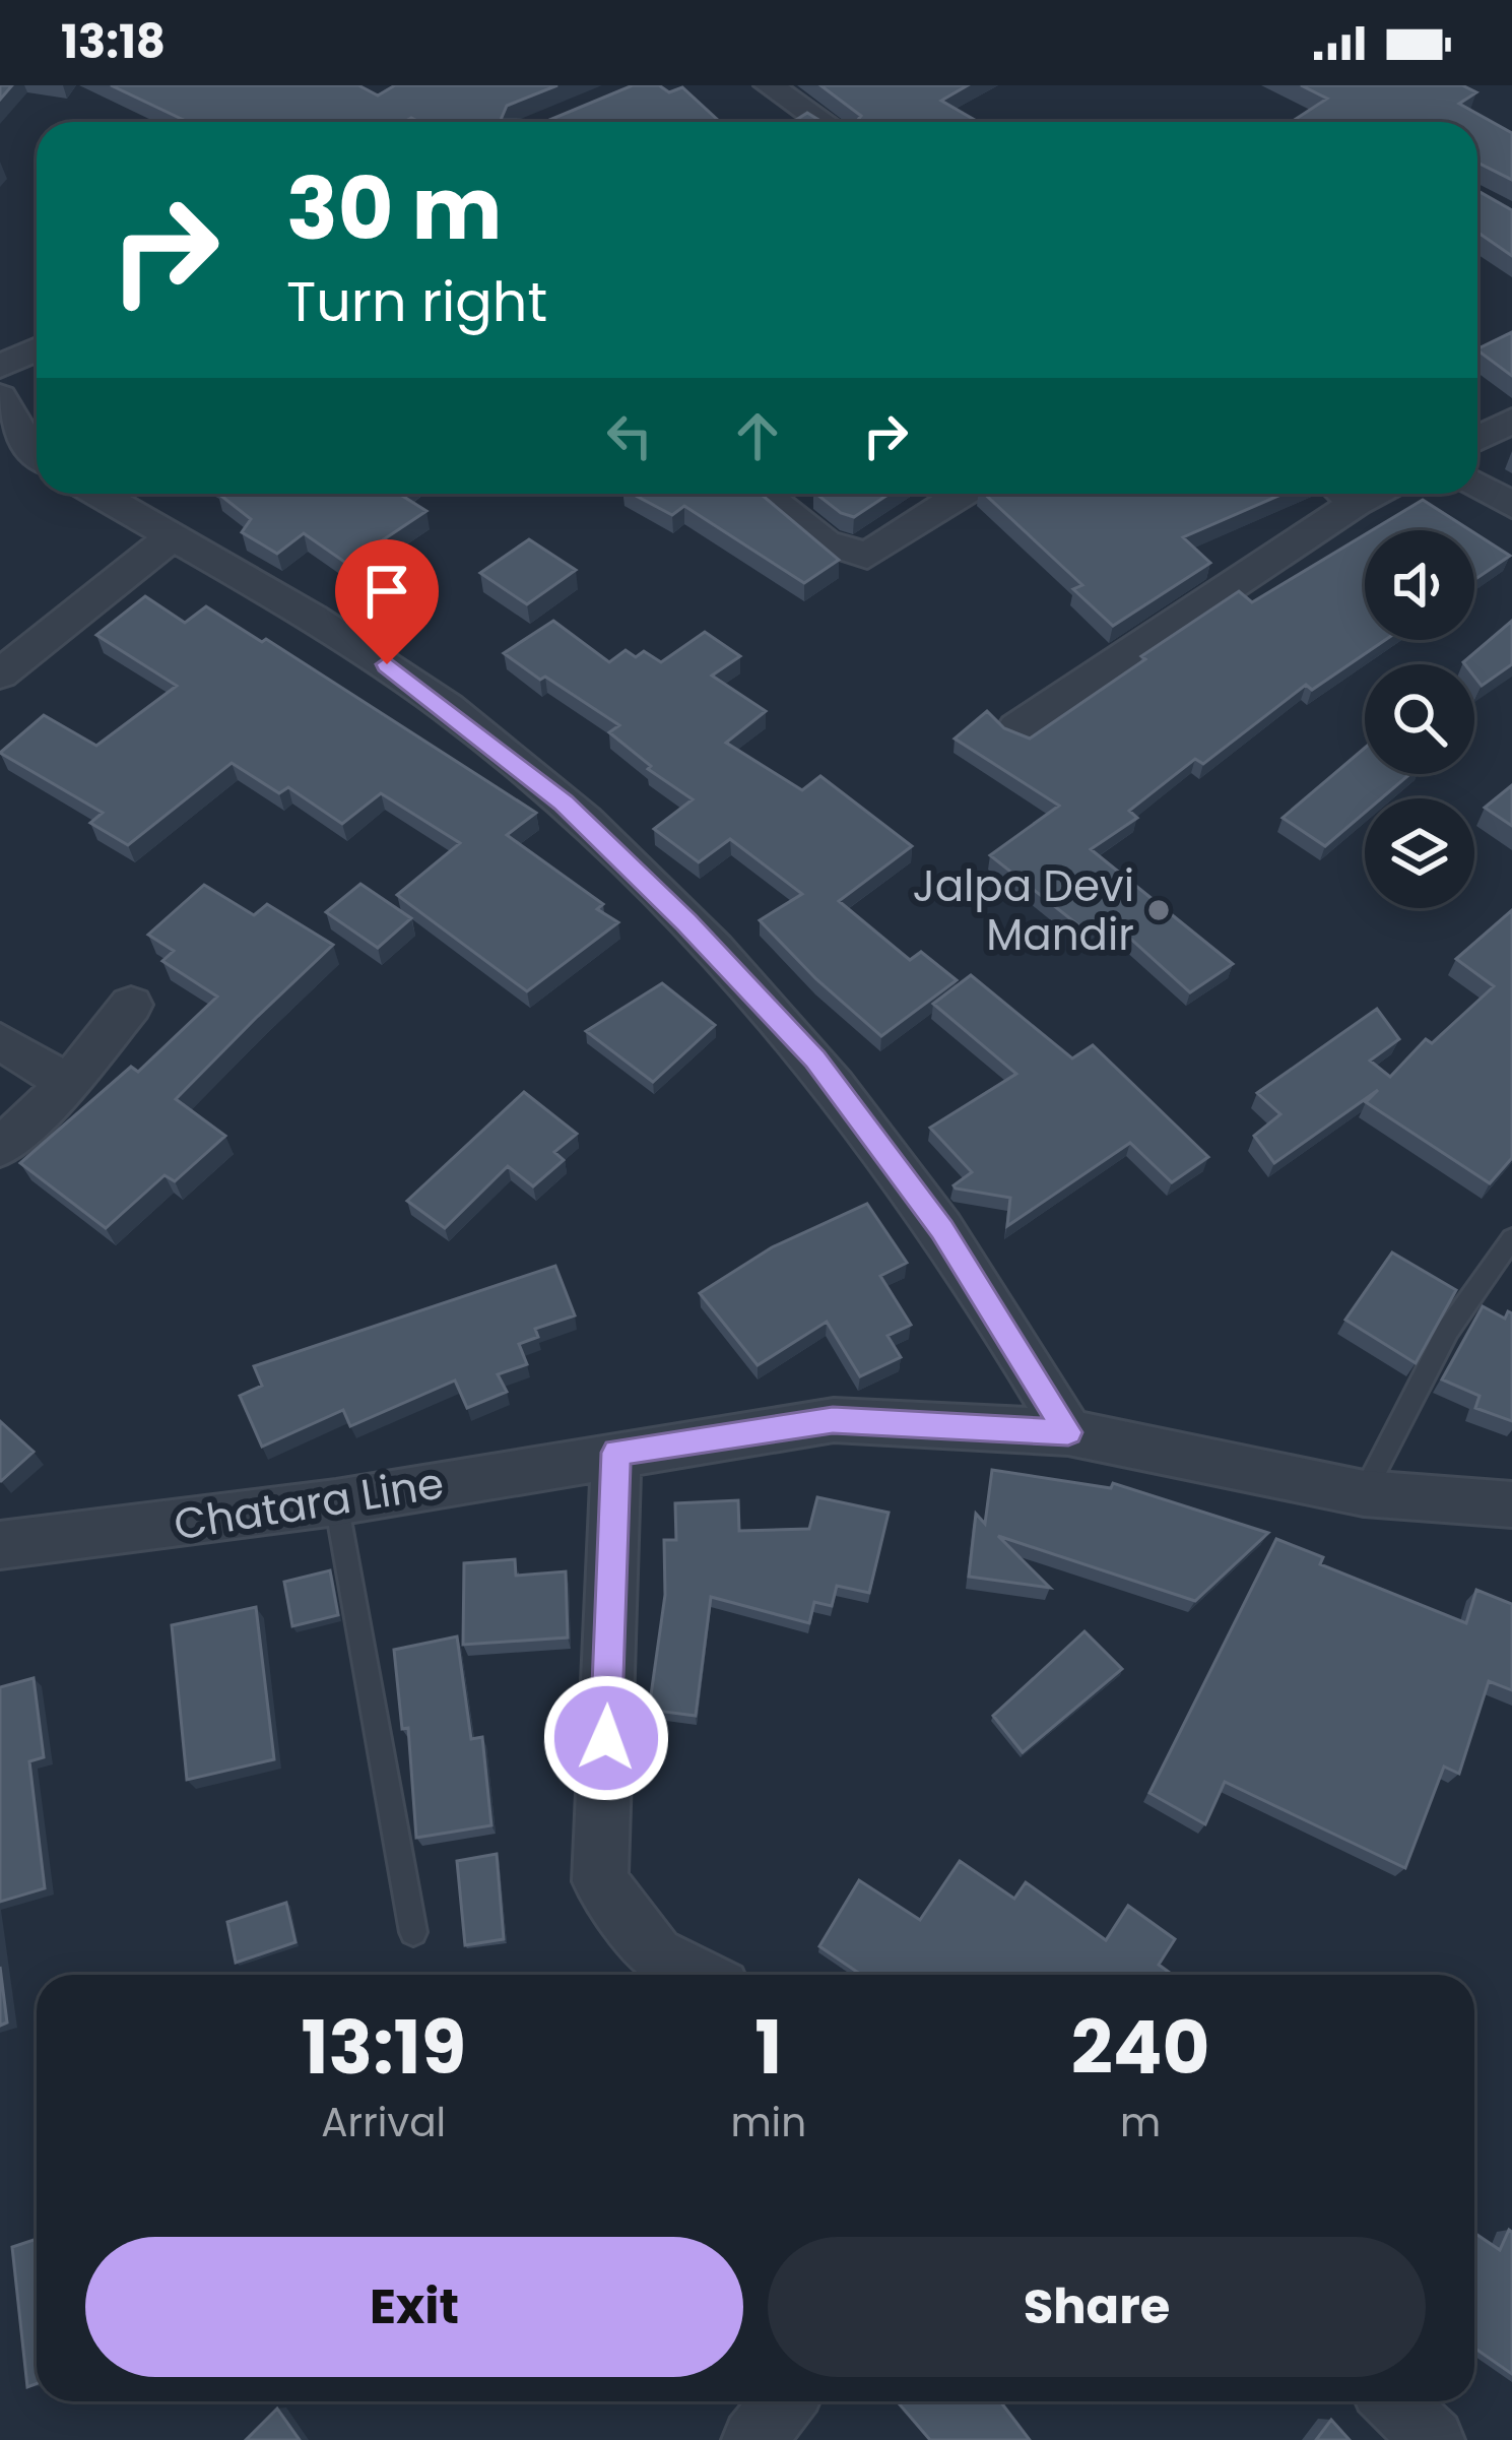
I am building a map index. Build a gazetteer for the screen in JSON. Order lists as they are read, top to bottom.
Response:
{
  "streets": {
    "street": ["Chatara Line"]
  },
  "places": ["Jalpa Devi Mandir"],
  "page": {
    "status": "13:18",
    "turn": ["30 m", "Turn right"],
    "eta": [
      "13:19",
      "Arrival",
      "1",
      "min",
      "240",
      "m"
    ],
    "buttons": ["Exit", "Share"]
  }
}
